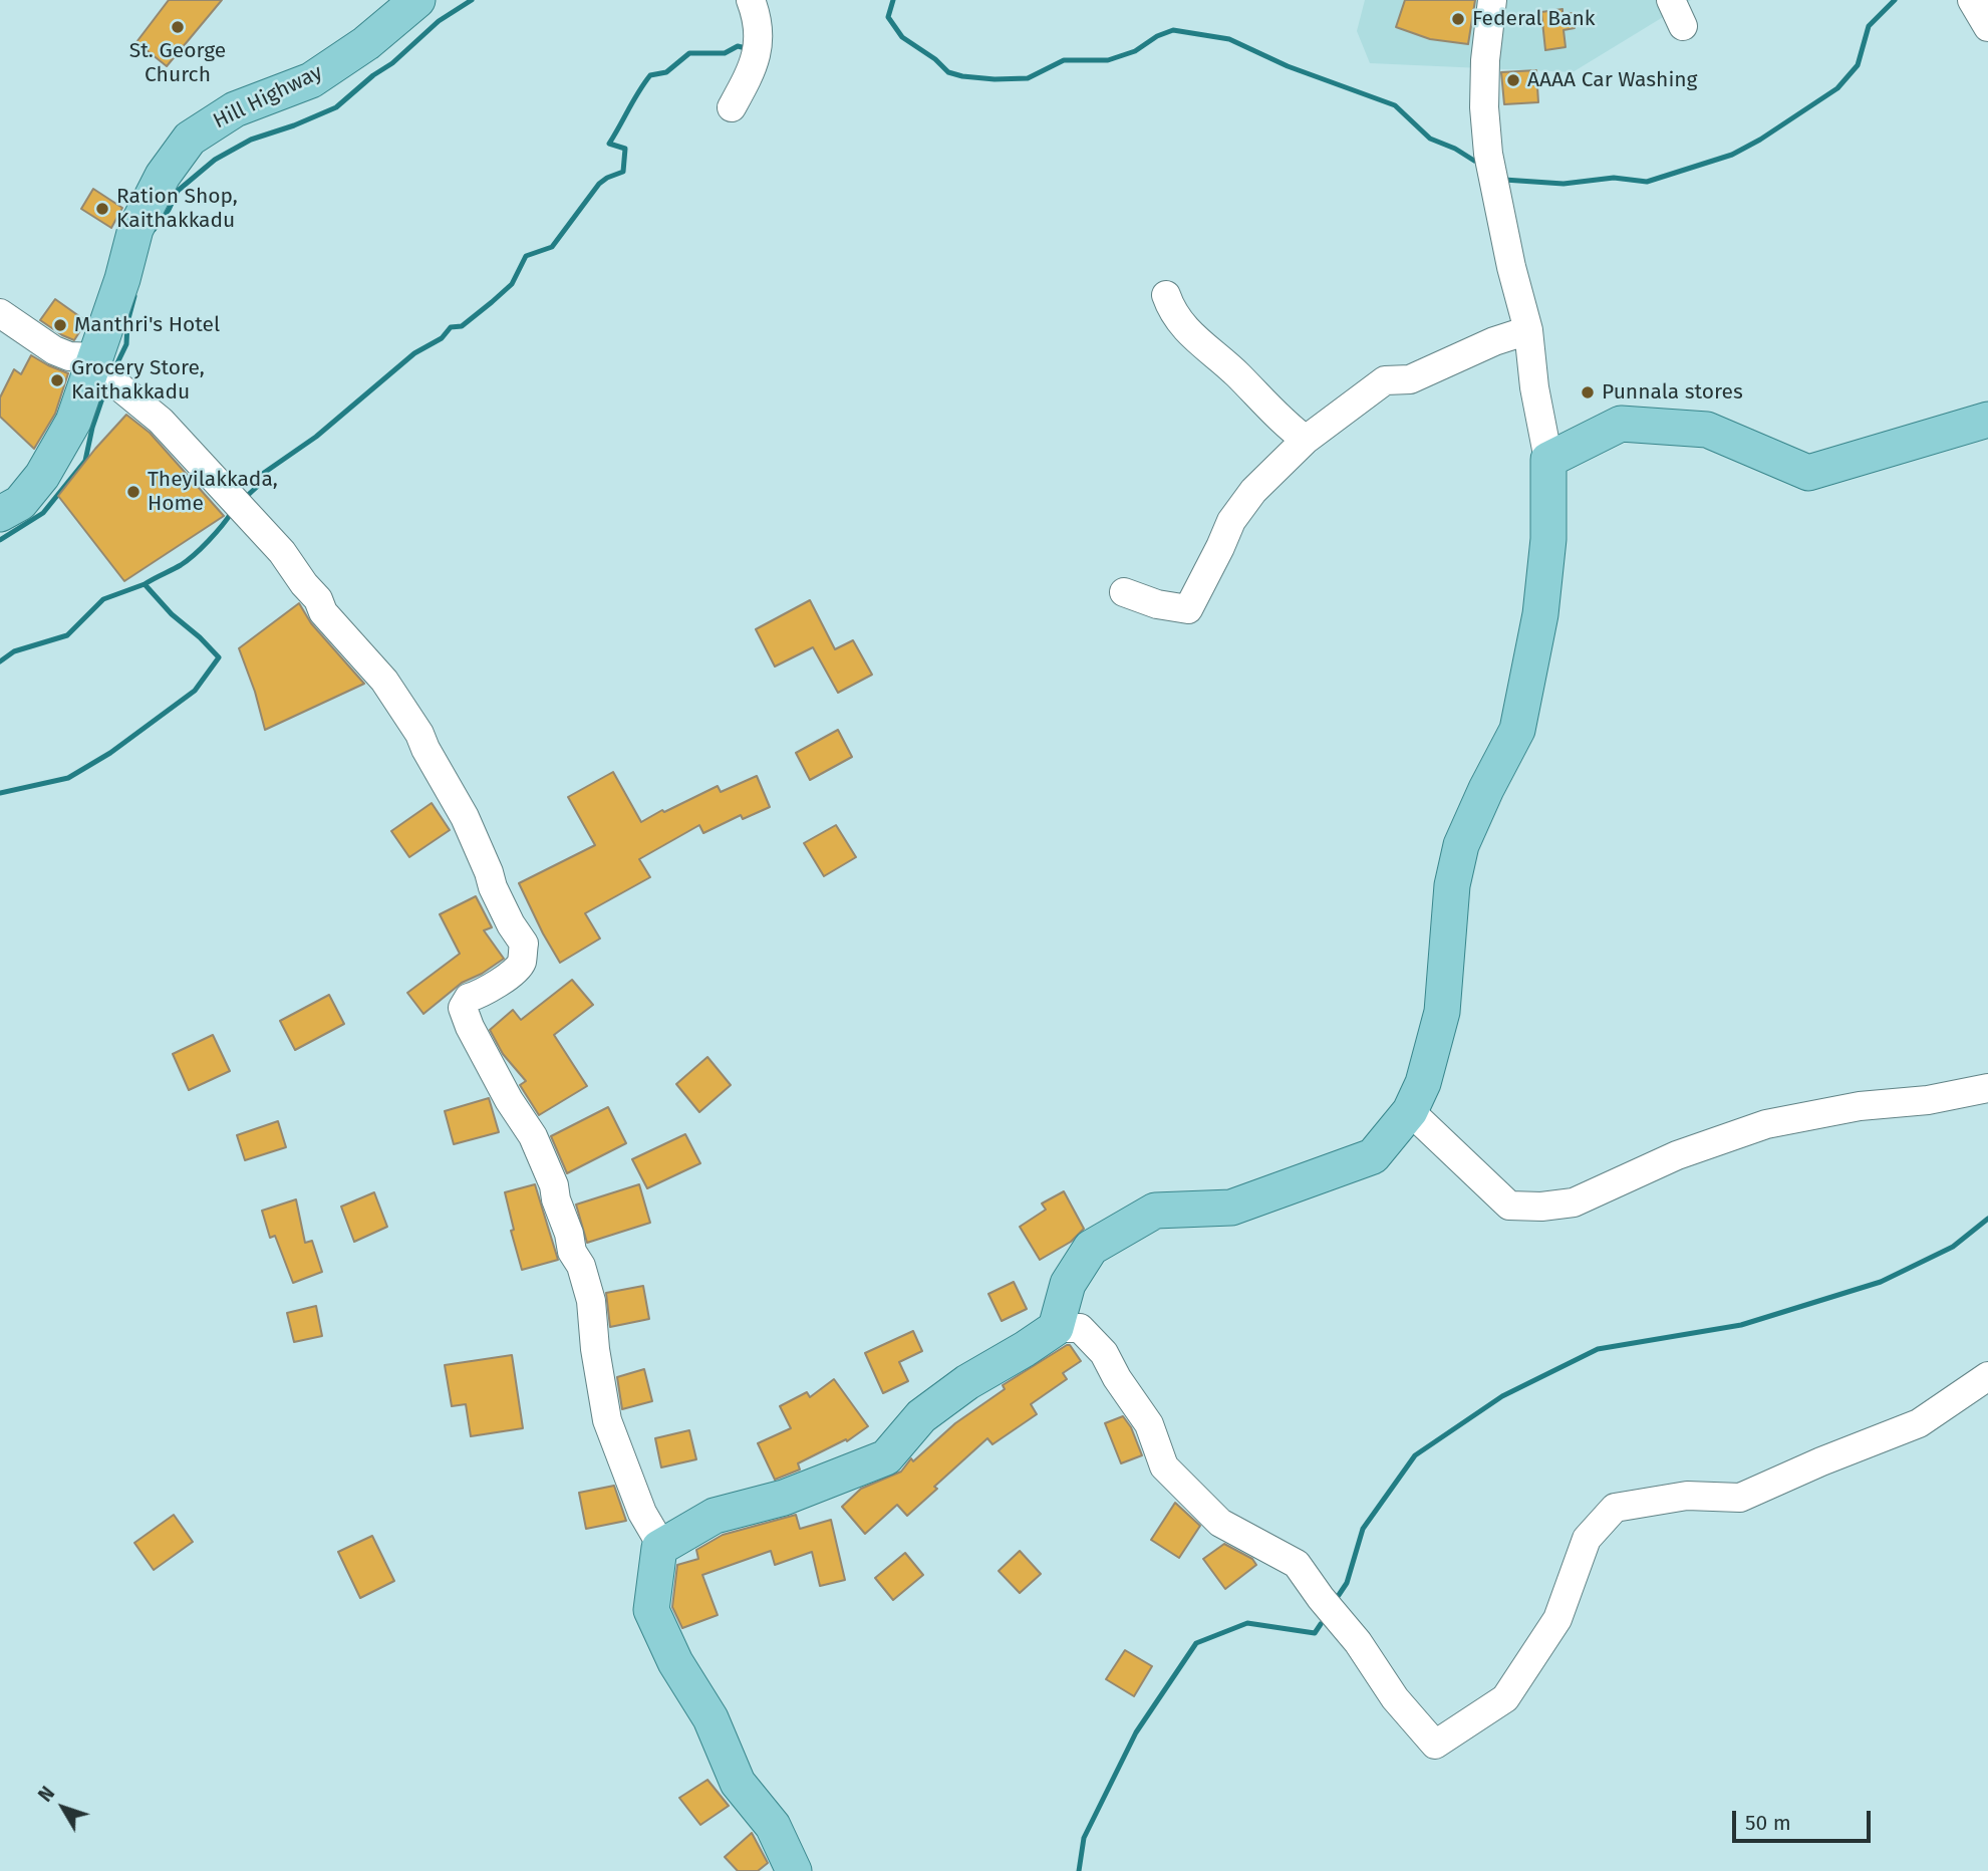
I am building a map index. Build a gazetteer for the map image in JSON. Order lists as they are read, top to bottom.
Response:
{
  "streets": {
    "main road": ["Hill Highway"]
  },
  "places": [
    "Federal Bank",
    "St. George Church",
    "AAAA Car Washing",
    "Ration Shop, Kaithakkadu",
    "Manthri's Hotel",
    "Grocery Store, Kaithakkadu",
    "Punnala stores",
    "Theyilakkada, Home"
  ],
  "scale_bar": "50 m",
  "north": "top left"
}
